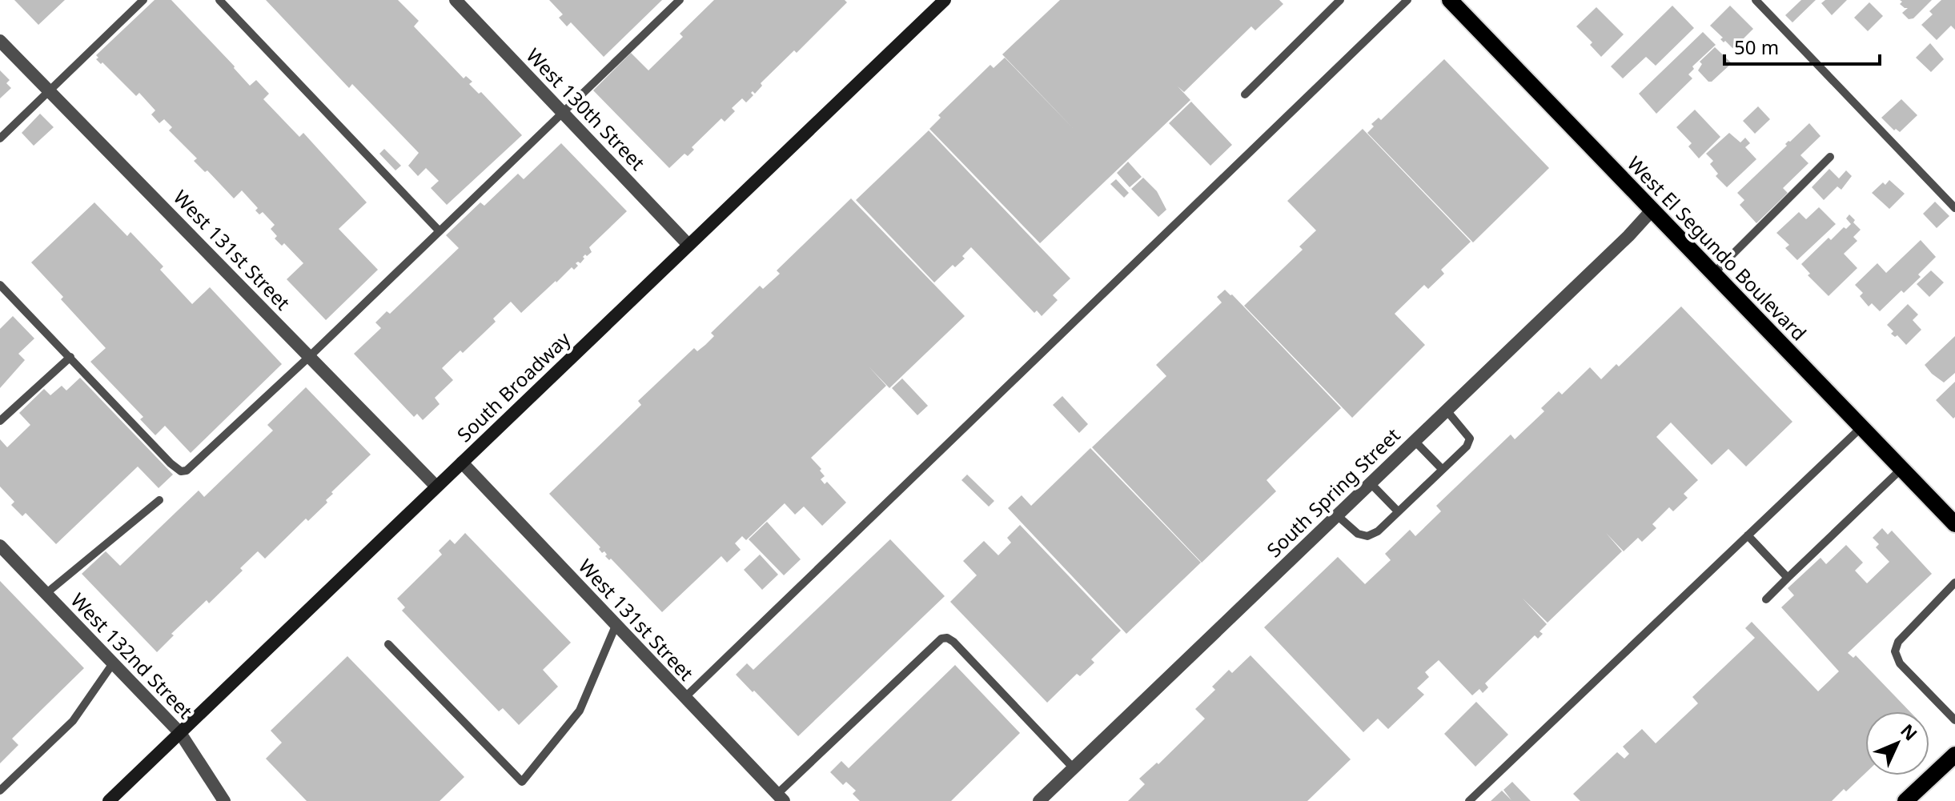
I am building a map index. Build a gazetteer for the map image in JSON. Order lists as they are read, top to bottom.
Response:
{
  "streets": {
    "main road": ["West El Segundo Boulevard", "South Broadway"],
    "street": [
      "West 130th Street",
      "West 131st Street",
      "South Spring Street",
      "West 132nd Street"
    ]
  },
  "crossings": [
    ["West 130th Street", "South Broadway"],
    ["West El Segundo Boulevard", "South Spring Street"],
    ["West 131st Street", "South Broadway"],
    ["South Broadway", "West 132nd Street"]
  ],
  "scale_bar": "50 m",
  "north": "top right"
}
